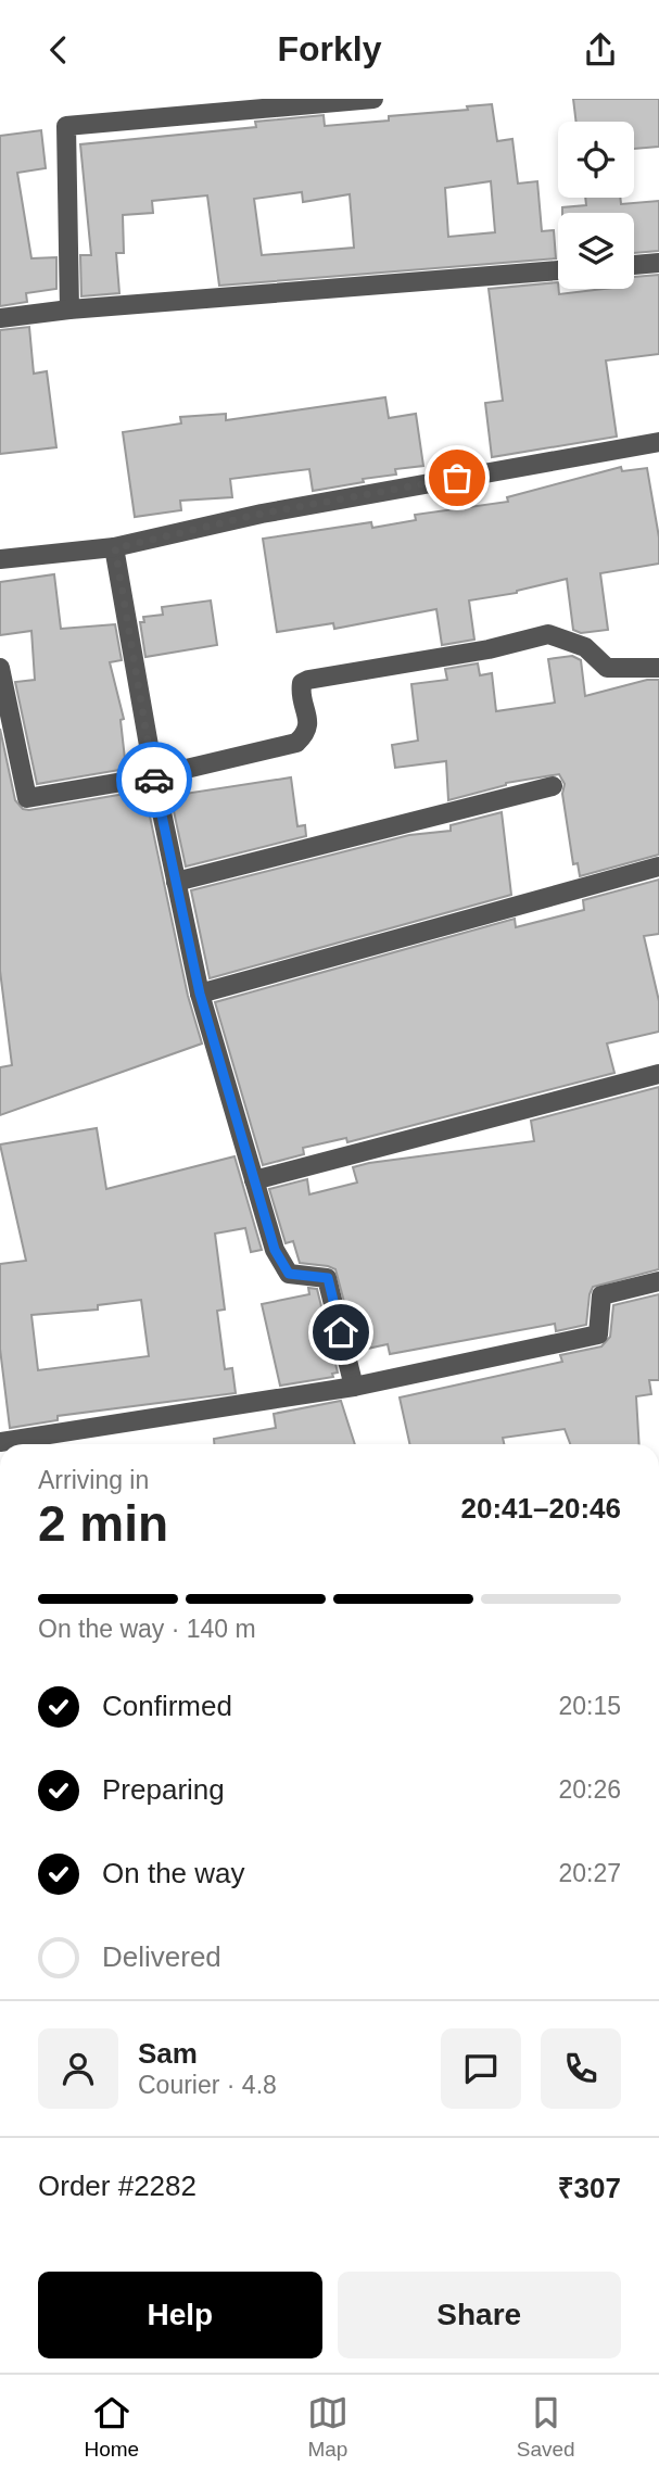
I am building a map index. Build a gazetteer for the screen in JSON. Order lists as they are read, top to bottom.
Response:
{
  "page": {
    "header": "Forkly",
    "heading": ["2 min", "Arriving in", "20:41–20:46"],
    "panel": [
      "Sam",
      "Courier · 4.8",
      "Order #2282",
      "₹307"
    ],
    "bar": "On the way · 140 m",
    "list": [
      ["Confirmed", "20:15"],
      ["Preparing", "20:26"],
      ["On the way", "20:27"],
      "Delivered"
    ],
    "buttons": ["Help", "Share"],
    "tabs": ["Home", "Map", "Saved"]
  }
}
